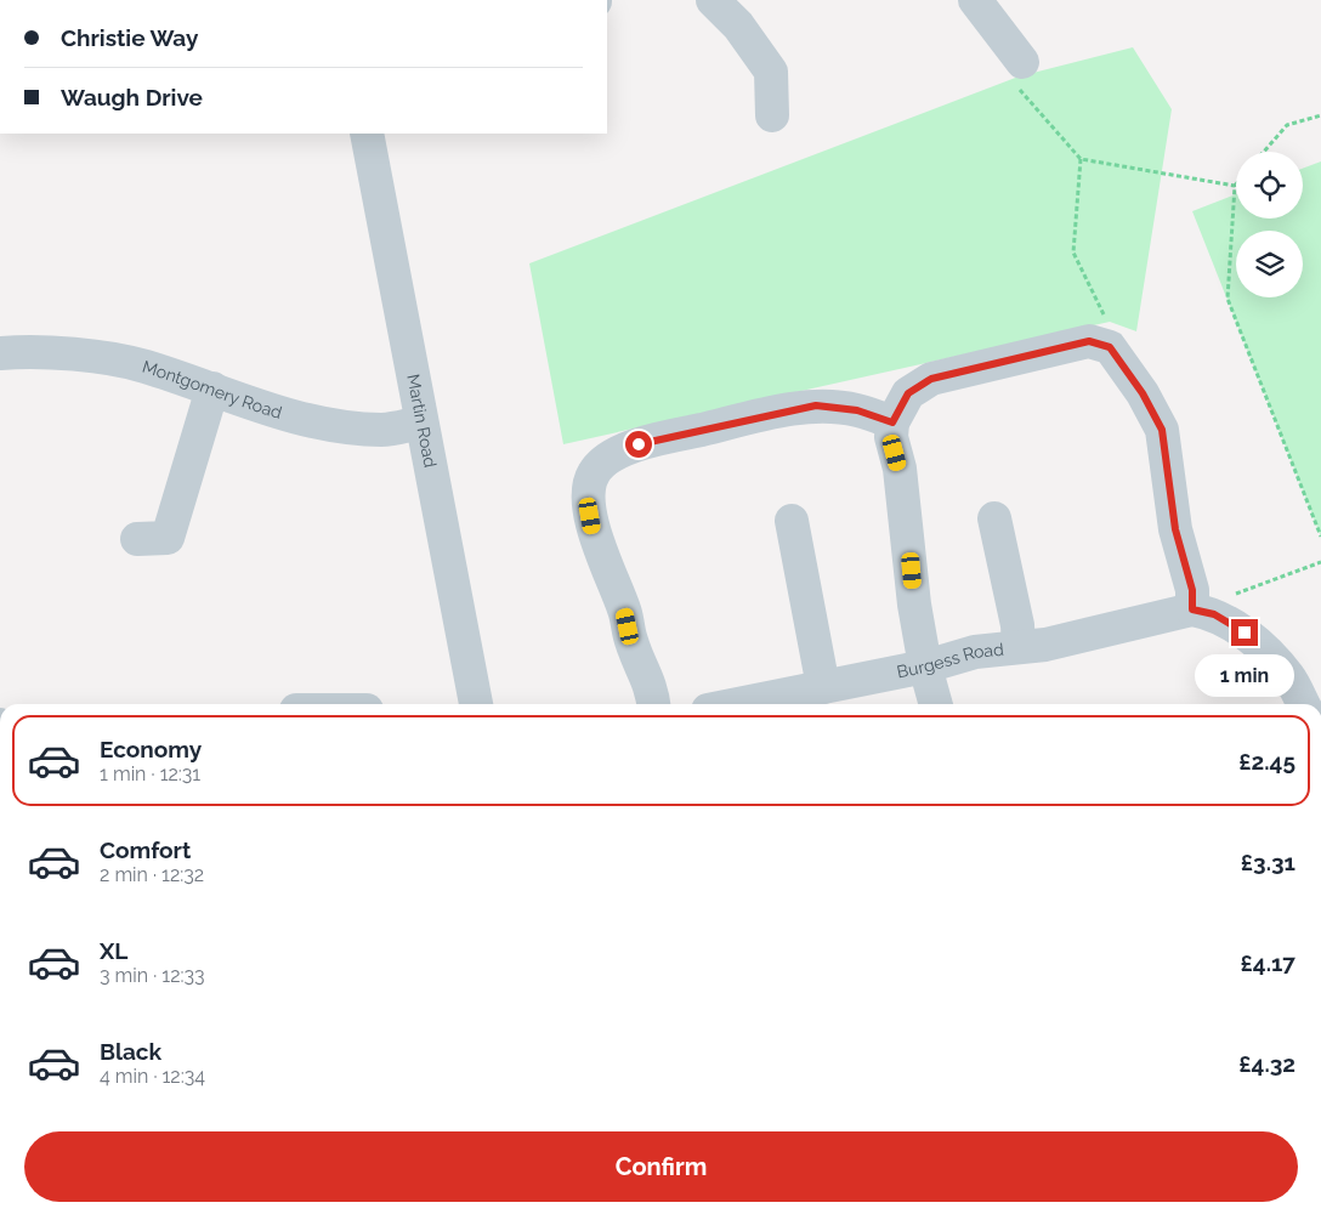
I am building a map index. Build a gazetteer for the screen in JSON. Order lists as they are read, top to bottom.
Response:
{
  "streets": {
    "street": ["Montgomery Road", "Martin Road", "Burgess Road"]
  },
  "crossings": [
    ["Montgomery Road", "Martin Road"]
  ],
  "page": {
    "banner": ["Christie Way", "Waugh Drive"],
    "bubble": "1 min",
    "list": [
      {
        "name": "Economy",
        "note": "1 min · 12:31",
        "value": "£2.45"
      },
      {
        "name": "Comfort",
        "note": "2 min · 12:32",
        "value": "£3.31"
      },
      {
        "name": "XL",
        "note": "3 min · 12:33",
        "value": "£4.17"
      },
      {
        "name": "Black",
        "note": "4 min · 12:34",
        "value": "£4.32"
      }
    ],
    "buttons": "Confirm"
  }
}
